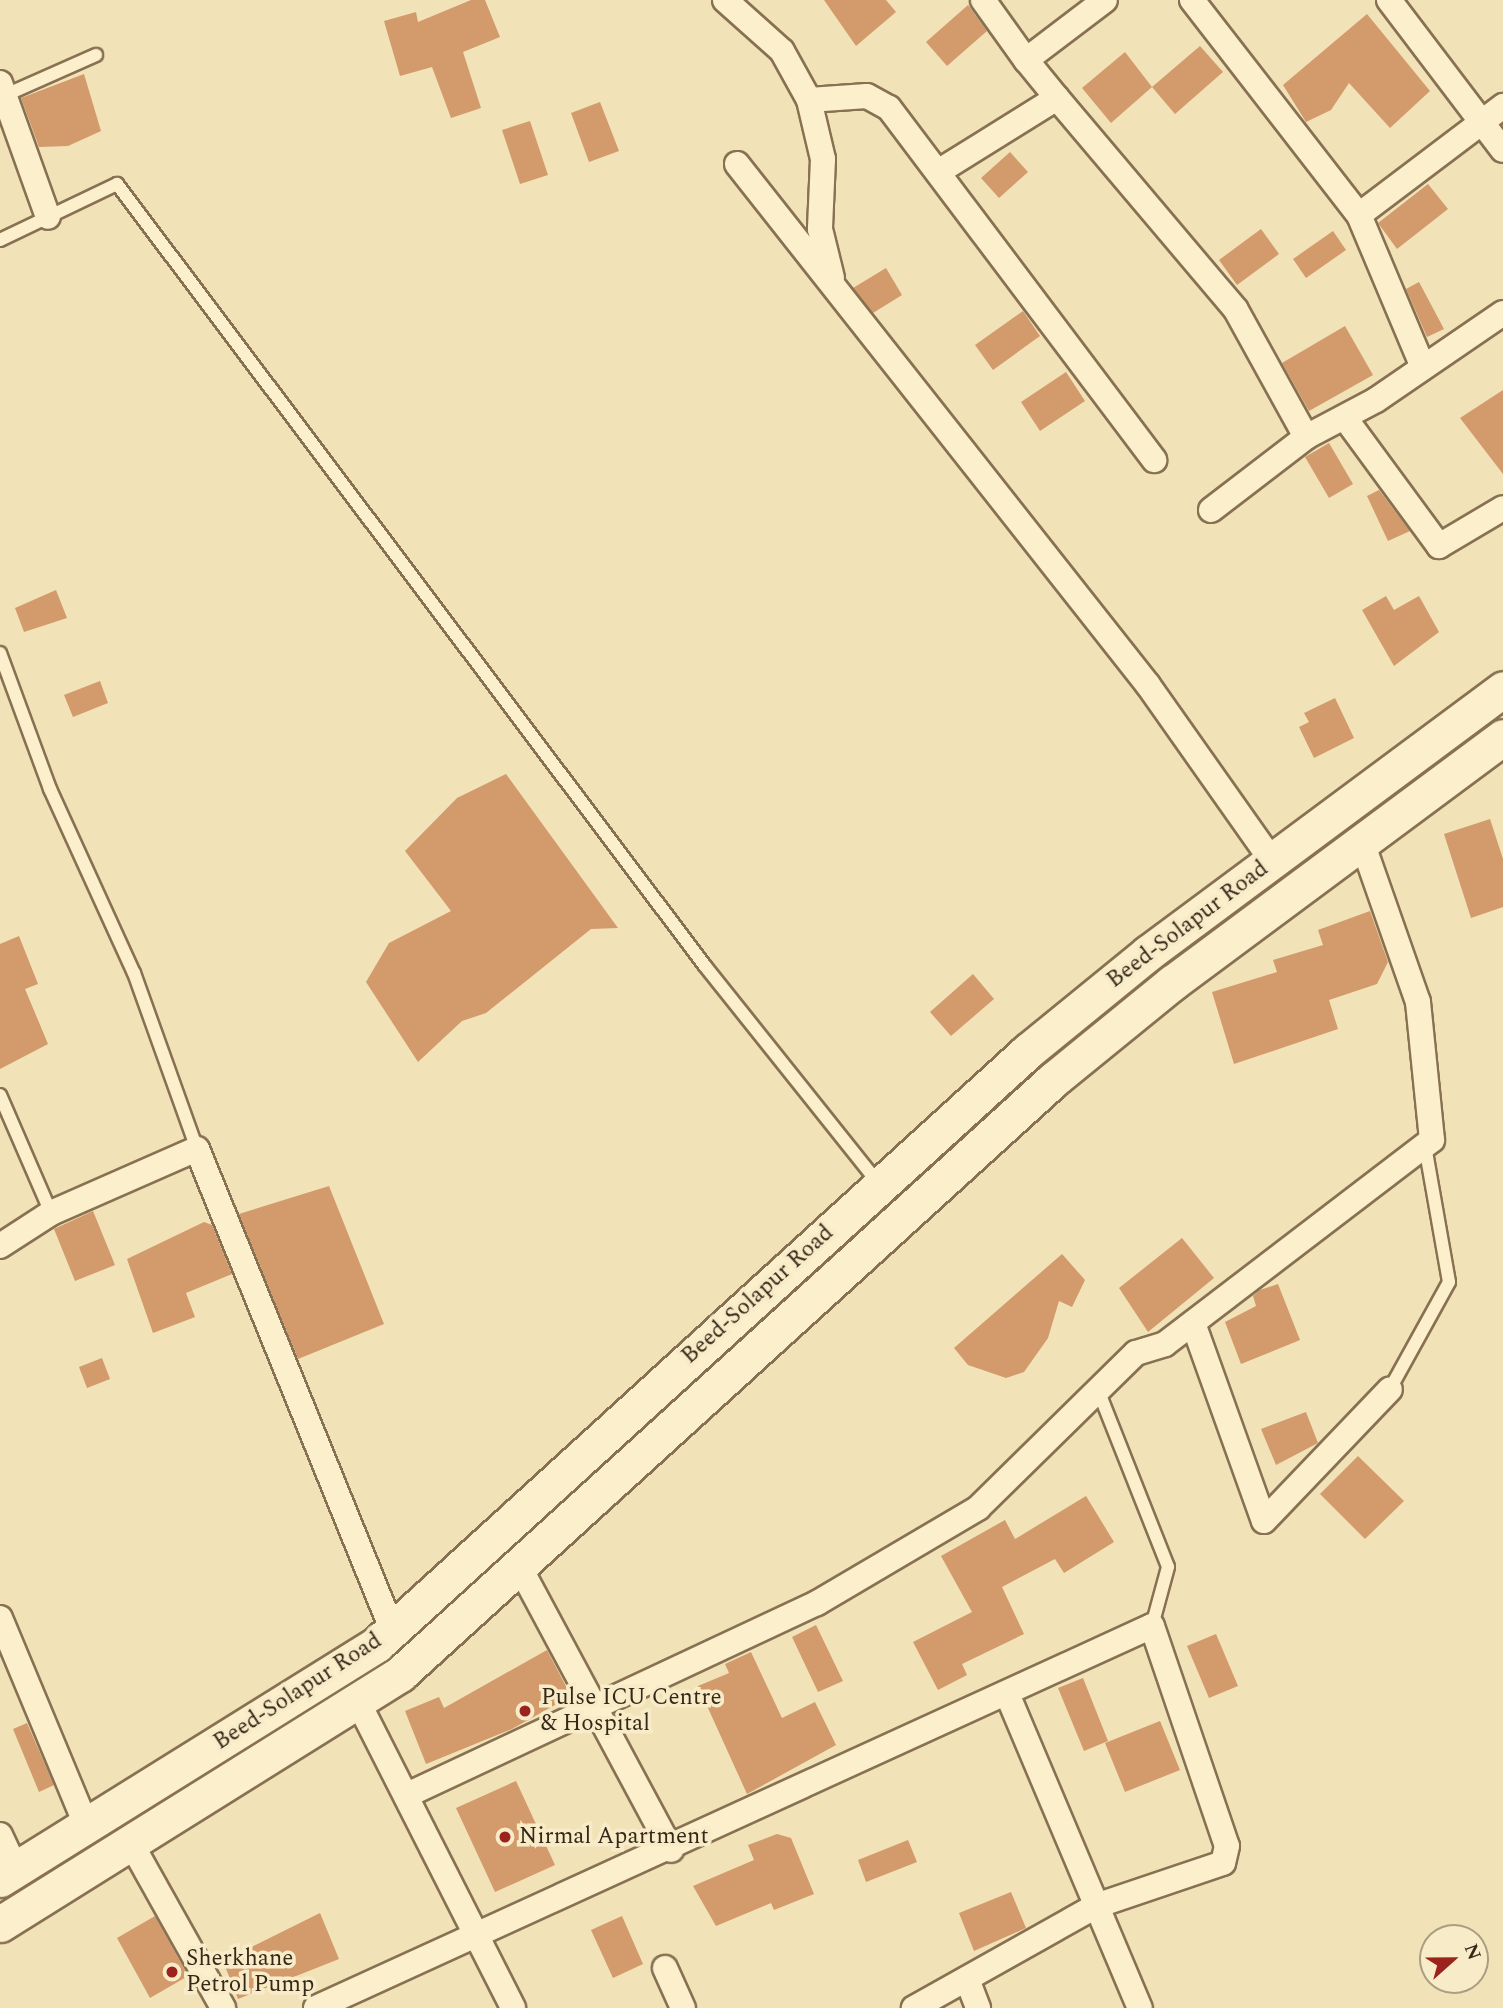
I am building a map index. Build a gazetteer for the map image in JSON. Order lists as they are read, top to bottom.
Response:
{
  "streets": {
    "main road": ["Beed-Solapur Road"]
  },
  "places": ["Pulse ICU Centre & Hospital", "Nirmal Apartment", "Sherkhane Petrol Pump"],
  "north": "right"
}
